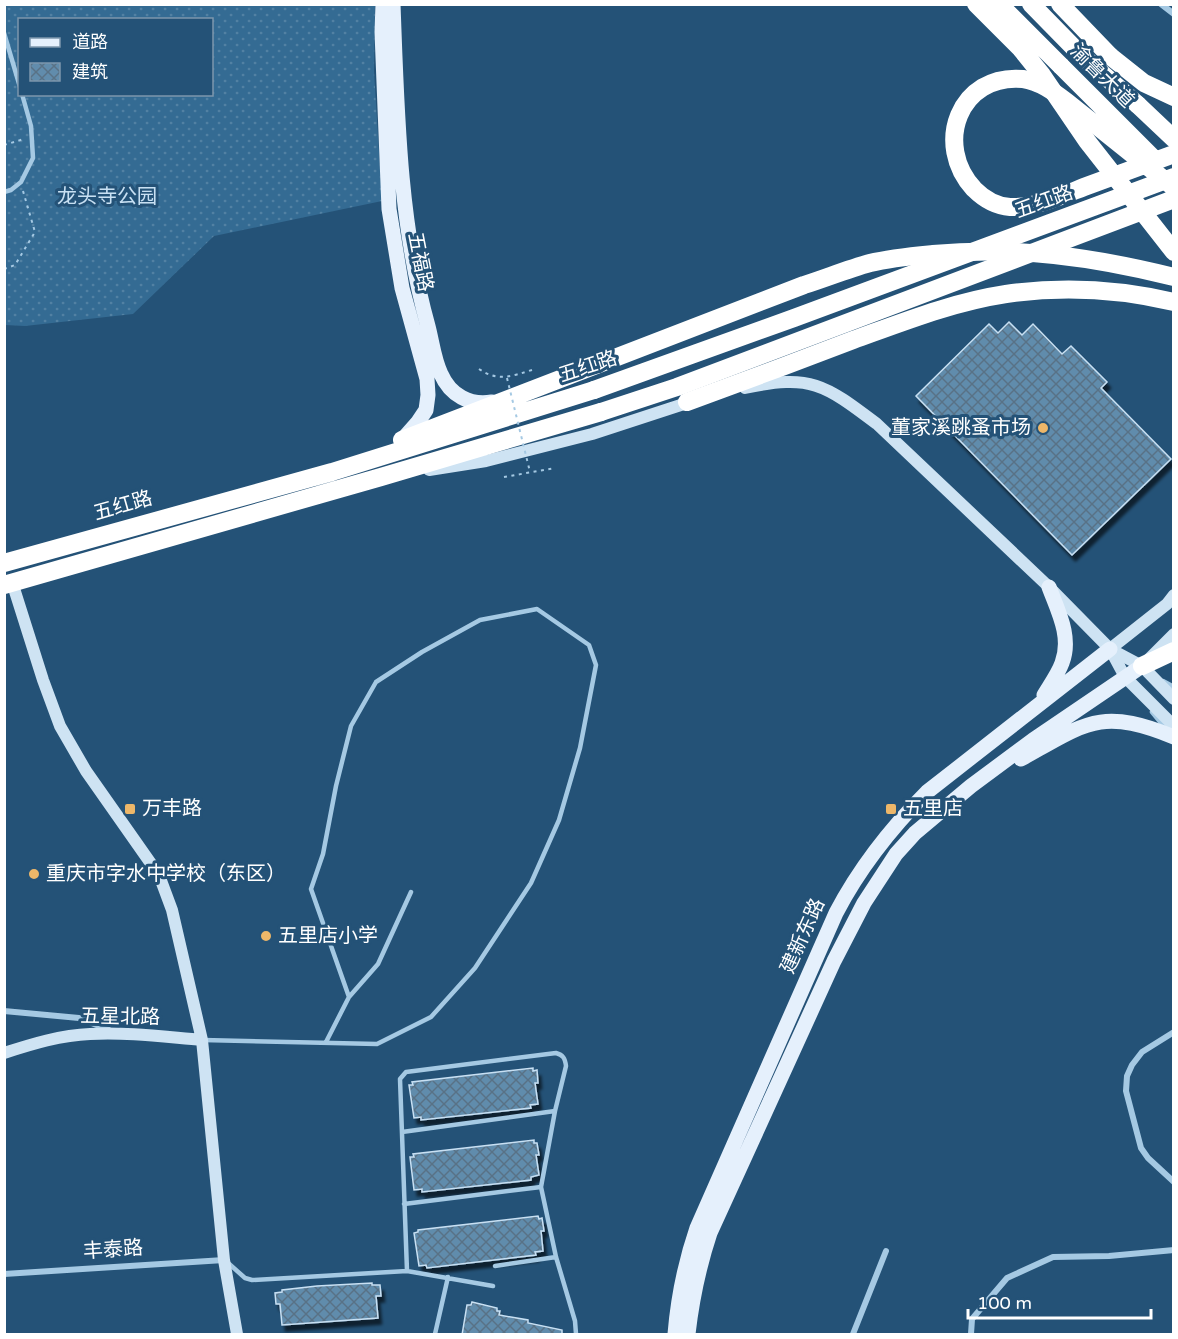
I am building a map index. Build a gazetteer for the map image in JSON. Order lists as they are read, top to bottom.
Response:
{
  "streets": {
    "highway": ["渝鲁大道", "五红路"],
    "main road": ["五福路", "建新东路", "五星北路"],
    "street": ["丰泰路"]
  },
  "crossings": [
    ["渝鲁大道", "五红路"],
    ["五红路", "五福路"]
  ],
  "parks": ["龙头寺公园"],
  "places": {
    "other": ["董家溪跳蚤市场", "重庆市字水中学校（东区）", "五里店小学"],
    "transit": ["万丰路", "五里店"]
  },
  "legend": ["道路", "建筑"],
  "scale_bar": "100 m"
}
